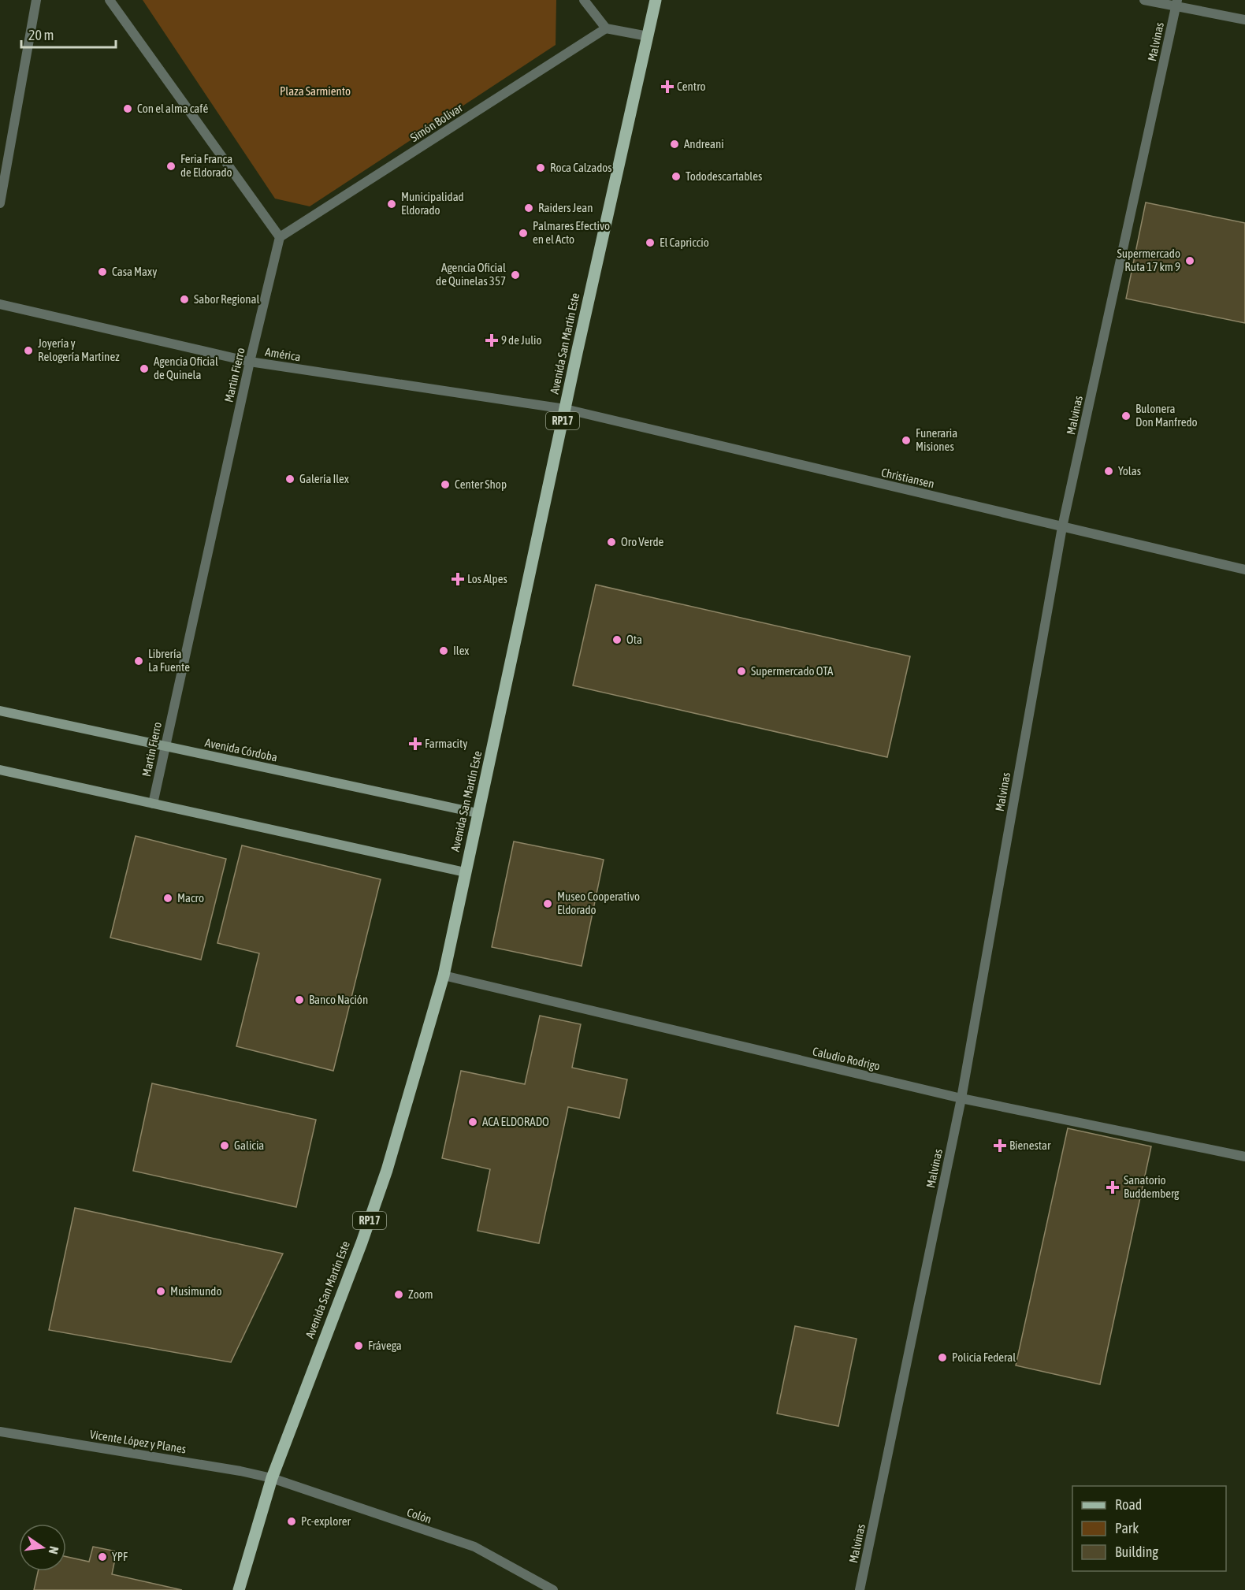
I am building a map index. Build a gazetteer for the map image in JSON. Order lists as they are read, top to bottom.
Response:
{
  "streets": {
    "main road": ["Avenida San Martín Este", "RP17", "Avenida Córdoba"],
    "street": [
      "Malvinas",
      "Simón Bolívar",
      "América",
      "Martin Fierro",
      "Christiansen",
      "Caludio Rodrigo",
      "Vicente López y Planes",
      "Colón"
    ]
  },
  "crossings": [
    ["Malvinas", "Christiansen"],
    ["Malvinas", "Caludio Rodrigo"],
    ["Simón Bolívar", "Martin Fierro"],
    ["Avenida San Martín Este", "América"],
    ["Avenida San Martín Este", "Christiansen"],
    ["Avenida San Martín Este", "Avenida Córdoba"],
    ["Avenida San Martín Este", "Caludio Rodrigo"],
    ["Avenida San Martín Este", "Vicente López y Planes"],
    ["Avenida San Martín Este", "Colón"],
    ["América", "Martin Fierro"],
    ["América", "Christiansen"],
    ["Martin Fierro", "Avenida Córdoba"],
    ["Vicente López y Planes", "Colón"]
  ],
  "parks": ["Plaza Sarmiento"],
  "places": {
    "health": [
      "Centro",
      "9 de Julio",
      "Los Alpes",
      "Farmacity",
      "Bienestar",
      "Sanatorio Buddemberg"
    ],
    "other": [
      "Con el alma café",
      "Andreani",
      "Feria Franca de Eldorado",
      "Roca Calzados",
      "Tododescartables",
      "Municipalidad Eldorado",
      "Raiders Jean",
      "Palmares Efectivo en el Acto",
      "El Capriccio",
      "Supermercado Ruta 17 km 9",
      "Casa Maxy",
      "Agencia Oficial de Quinelas 357",
      "Sabor Regional",
      "Joyería y Relogería Martinez",
      "Agencia Oficial de Quinela",
      "Bulonera Don Manfredo",
      "Funeraria Misiones",
      "Yolas",
      "Galería Ilex",
      "Center Shop",
      "Oro Verde",
      "Ota",
      "Ilex",
      "Librería La Fuente",
      "Supermercado OTA",
      "Macro",
      "Museo Cooperativo Eldorado",
      "Banco Nación",
      "ACA ELDORADO",
      "Galicia",
      "Musimundo",
      "Zoom",
      "Frávega",
      "Policía Federal",
      "Pc-explorer",
      "YPF"
    ]
  },
  "legend": ["Road", "Park", "Building"],
  "scale_bar": "20 m",
  "north": "right"
}
